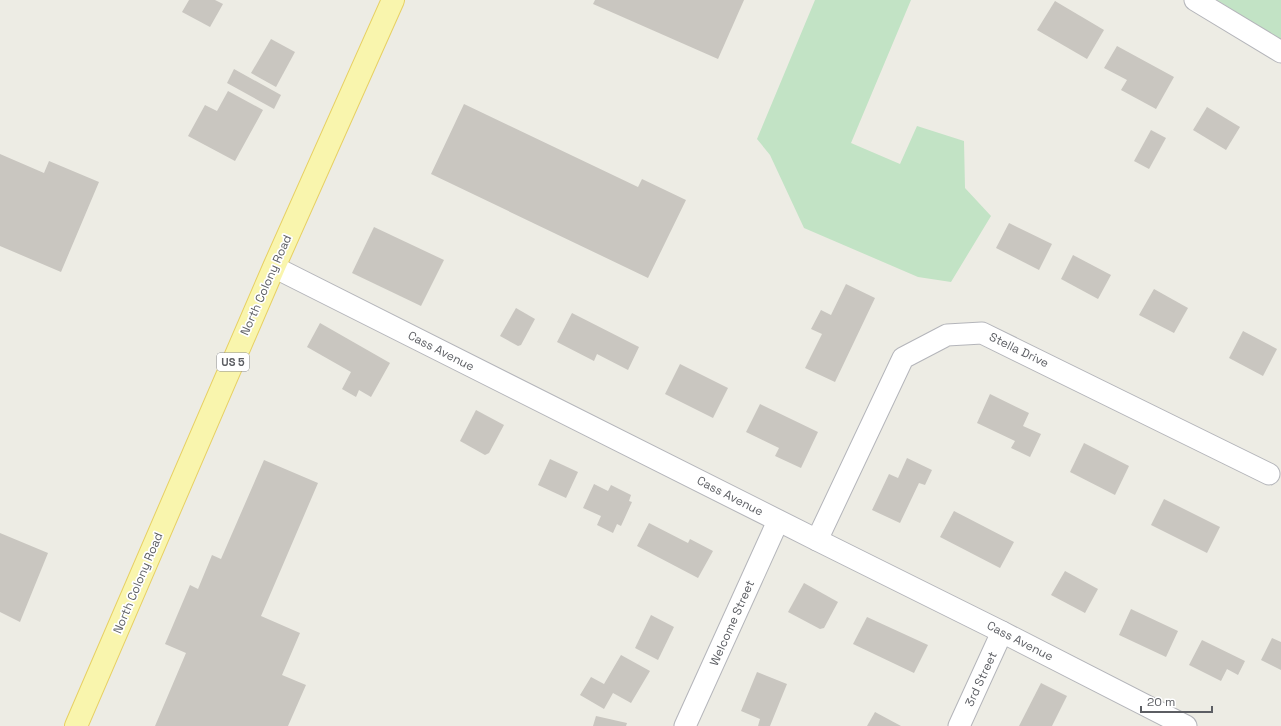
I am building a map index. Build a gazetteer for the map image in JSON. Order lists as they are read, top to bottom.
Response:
{
  "streets": {
    "main road": ["North Colony Road", "US 5"],
    "street": [
      "Stella Drive",
      "Cass Avenue",
      "Welcome Street",
      "3rd Street"
    ]
  },
  "crossings": [
    ["North Colony Road", "Cass Avenue"],
    ["Stella Drive", "Cass Avenue"],
    ["Cass Avenue", "Welcome Street"],
    ["Cass Avenue", "3rd Street"]
  ],
  "scale_bar": "20 m"
}
